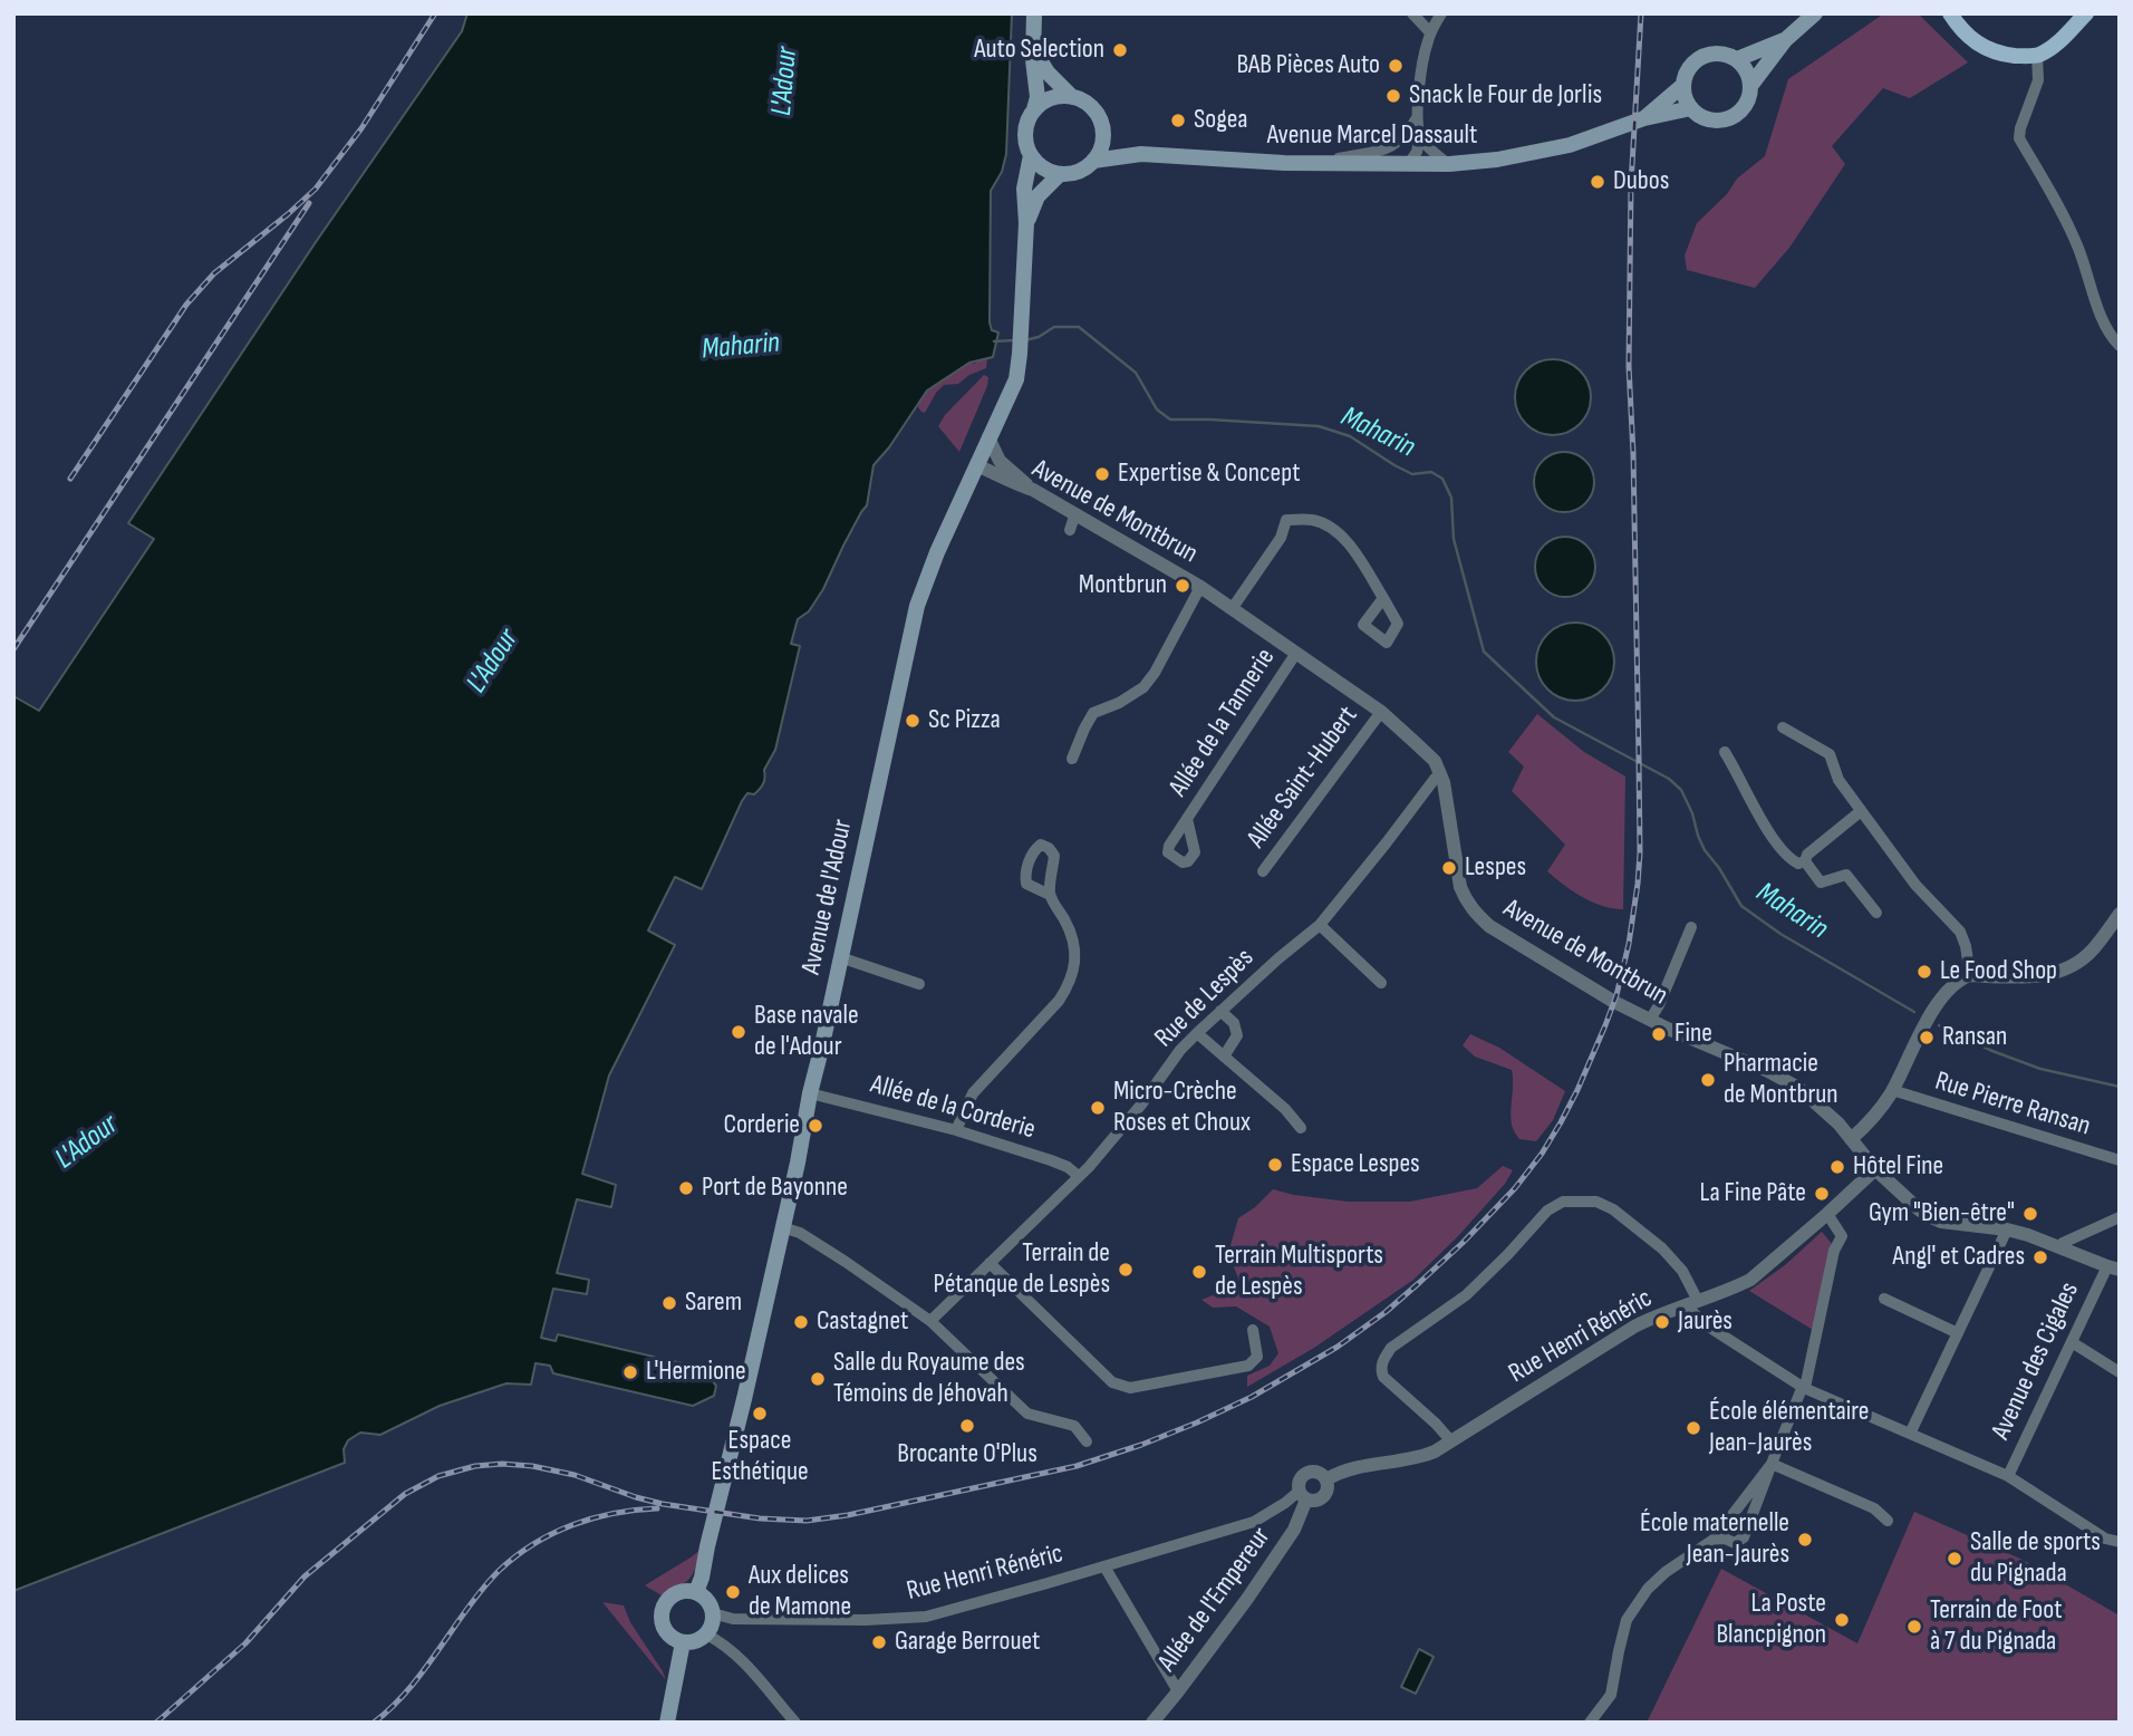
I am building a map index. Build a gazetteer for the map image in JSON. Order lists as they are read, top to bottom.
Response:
{
  "streets": {
    "main road": ["Avenue Marcel Dassault", "Avenue de l'Adour"],
    "street": [
      "Avenue de Montbrun",
      "Allée de la Tannerie",
      "Allée Saint-Hubert",
      "Rue de Lespès",
      "Rue Pierre Ransan",
      "Allée de la Corderie",
      "Rue Henri Rénéric",
      "Avenue des Cigales",
      "Allée de l'Empereur"
    ]
  },
  "crossings": [
    ["Avenue Marcel Dassault", "Avenue de l'Adour"],
    ["Avenue de Montbrun", "Allée de la Tannerie"],
    ["Avenue de Montbrun", "Allée Saint-Hubert"],
    ["Avenue de Montbrun", "Avenue de l'Adour"],
    ["Avenue de Montbrun", "Rue de Lespès"],
    ["Avenue de Montbrun", "Rue Henri Rénéric"],
    ["Avenue de Montbrun", "Avenue des Cigales"],
    ["Avenue de l'Adour", "Allée de la Corderie"],
    ["Avenue de l'Adour", "Rue Henri Rénéric"],
    ["Rue de Lespès", "Allée de la Corderie"],
    ["Rue Henri Rénéric", "Allée de l'Empereur"]
  ],
  "water": ["L'Adour", "Maharin"],
  "places": [
    "Auto Selection",
    "BAB Pièces Auto",
    "Snack le Four de Jorlis",
    "Sogea",
    "Dubos",
    "Expertise & Concept",
    "Montbrun",
    "Sc Pizza",
    "Lespes",
    "Le Food Shop",
    "Base navale de l'Adour",
    "Fine",
    "Ransan",
    "Pharmacie de Montbrun",
    "Micro-Crèche Roses et Choux",
    "Corderie",
    "Espace Lespes",
    "Hôtel Fine",
    "Port de Bayonne",
    "La Fine Pâte",
    "Gym \"Bien-être\"",
    "Angl' et Cadres",
    "Terrain de Pétanque de Lespès",
    "Terrain Multisports de Lespès",
    "Sarem",
    "Castagnet",
    "Jaurès",
    "L'Hermione",
    "Salle du Royaume des Témoins de Jéhovah",
    "Espace Esthétique",
    "Brocante O'Plus",
    "École élémentaire Jean-Jaurès",
    "École maternelle Jean-Jaurès",
    "Salle de sports du Pignada",
    "Aux delices de Mamone",
    "La Poste Blancpignon",
    "Terrain de Foot à 7 du Pignada",
    "Garage Berrouet"
  ]
}
